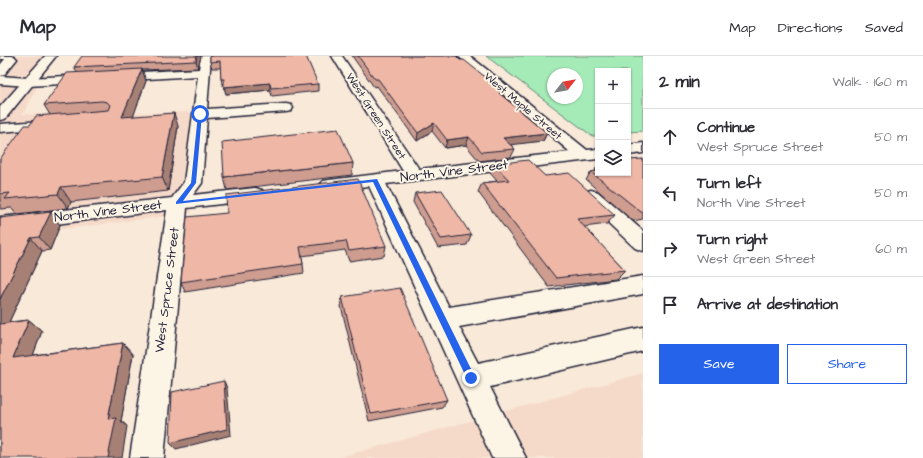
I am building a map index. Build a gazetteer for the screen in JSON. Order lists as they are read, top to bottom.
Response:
{
  "streets": {
    "main road": [
      "West Maple Street",
      "West Green Street",
      "North Vine Street",
      "West Spruce Street"
    ]
  },
  "crossings": [
    ["West Maple Street", "North Vine Street"],
    ["West Green Street", "North Vine Street"],
    ["North Vine Street", "West Spruce Street"]
  ],
  "north": "top right",
  "page": {
    "header": "Map",
    "nav": ["Map", "Directions", "Saved"],
    "heading": ["2 min", "Walk · 160 m"],
    "map_buttons": ["+", "−"],
    "list": [
      ["Continue", "West Spruce Street", "50 m"],
      ["Turn left", "North Vine Street", "50 m"],
      ["Turn right", "West Green Street", "60 m"],
      "Arrive at destination"
    ],
    "buttons": ["Save", "Share"]
  }
}
